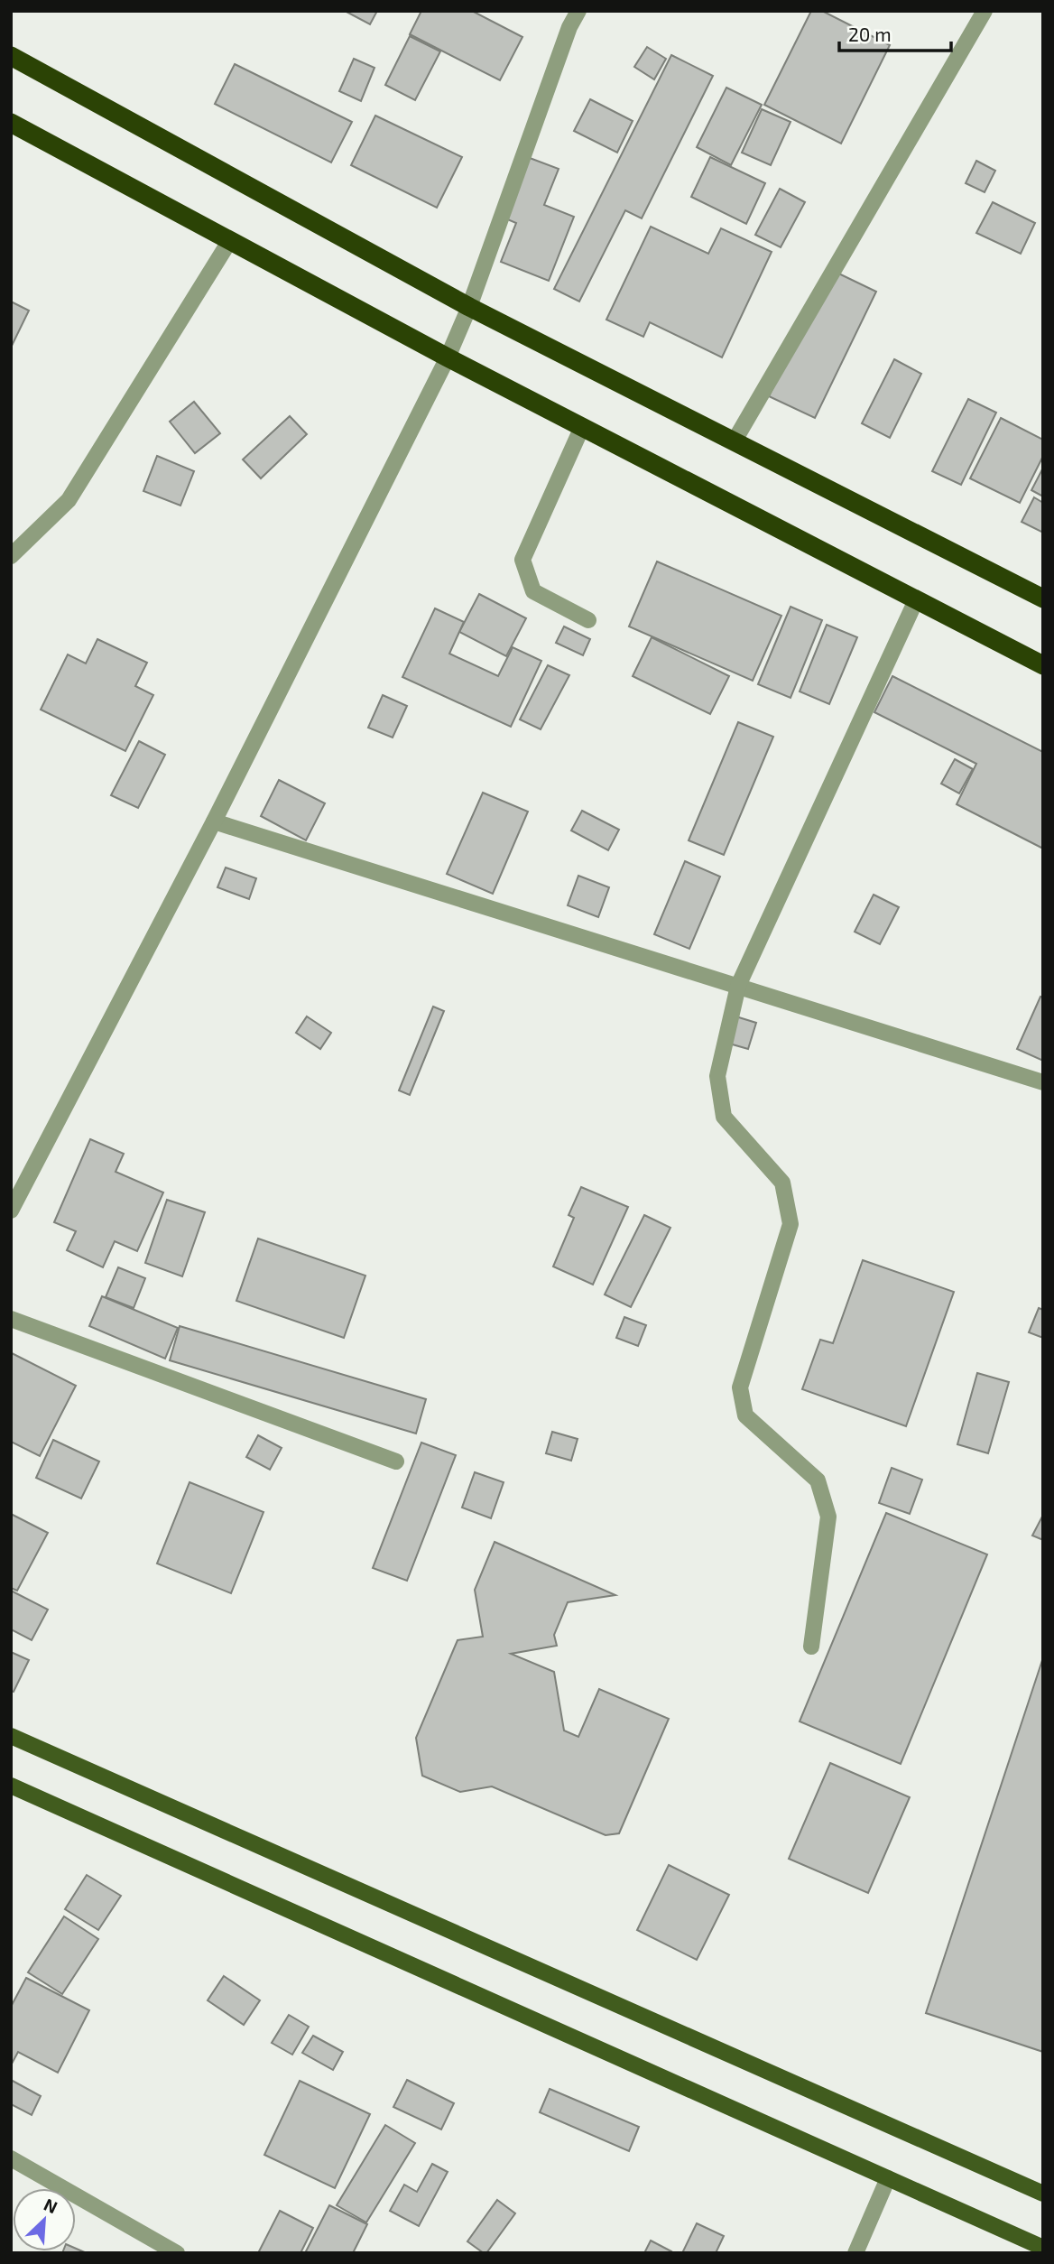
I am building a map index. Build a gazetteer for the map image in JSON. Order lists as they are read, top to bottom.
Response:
{
  "scale_bar": "20 m",
  "north": "top right"
}
